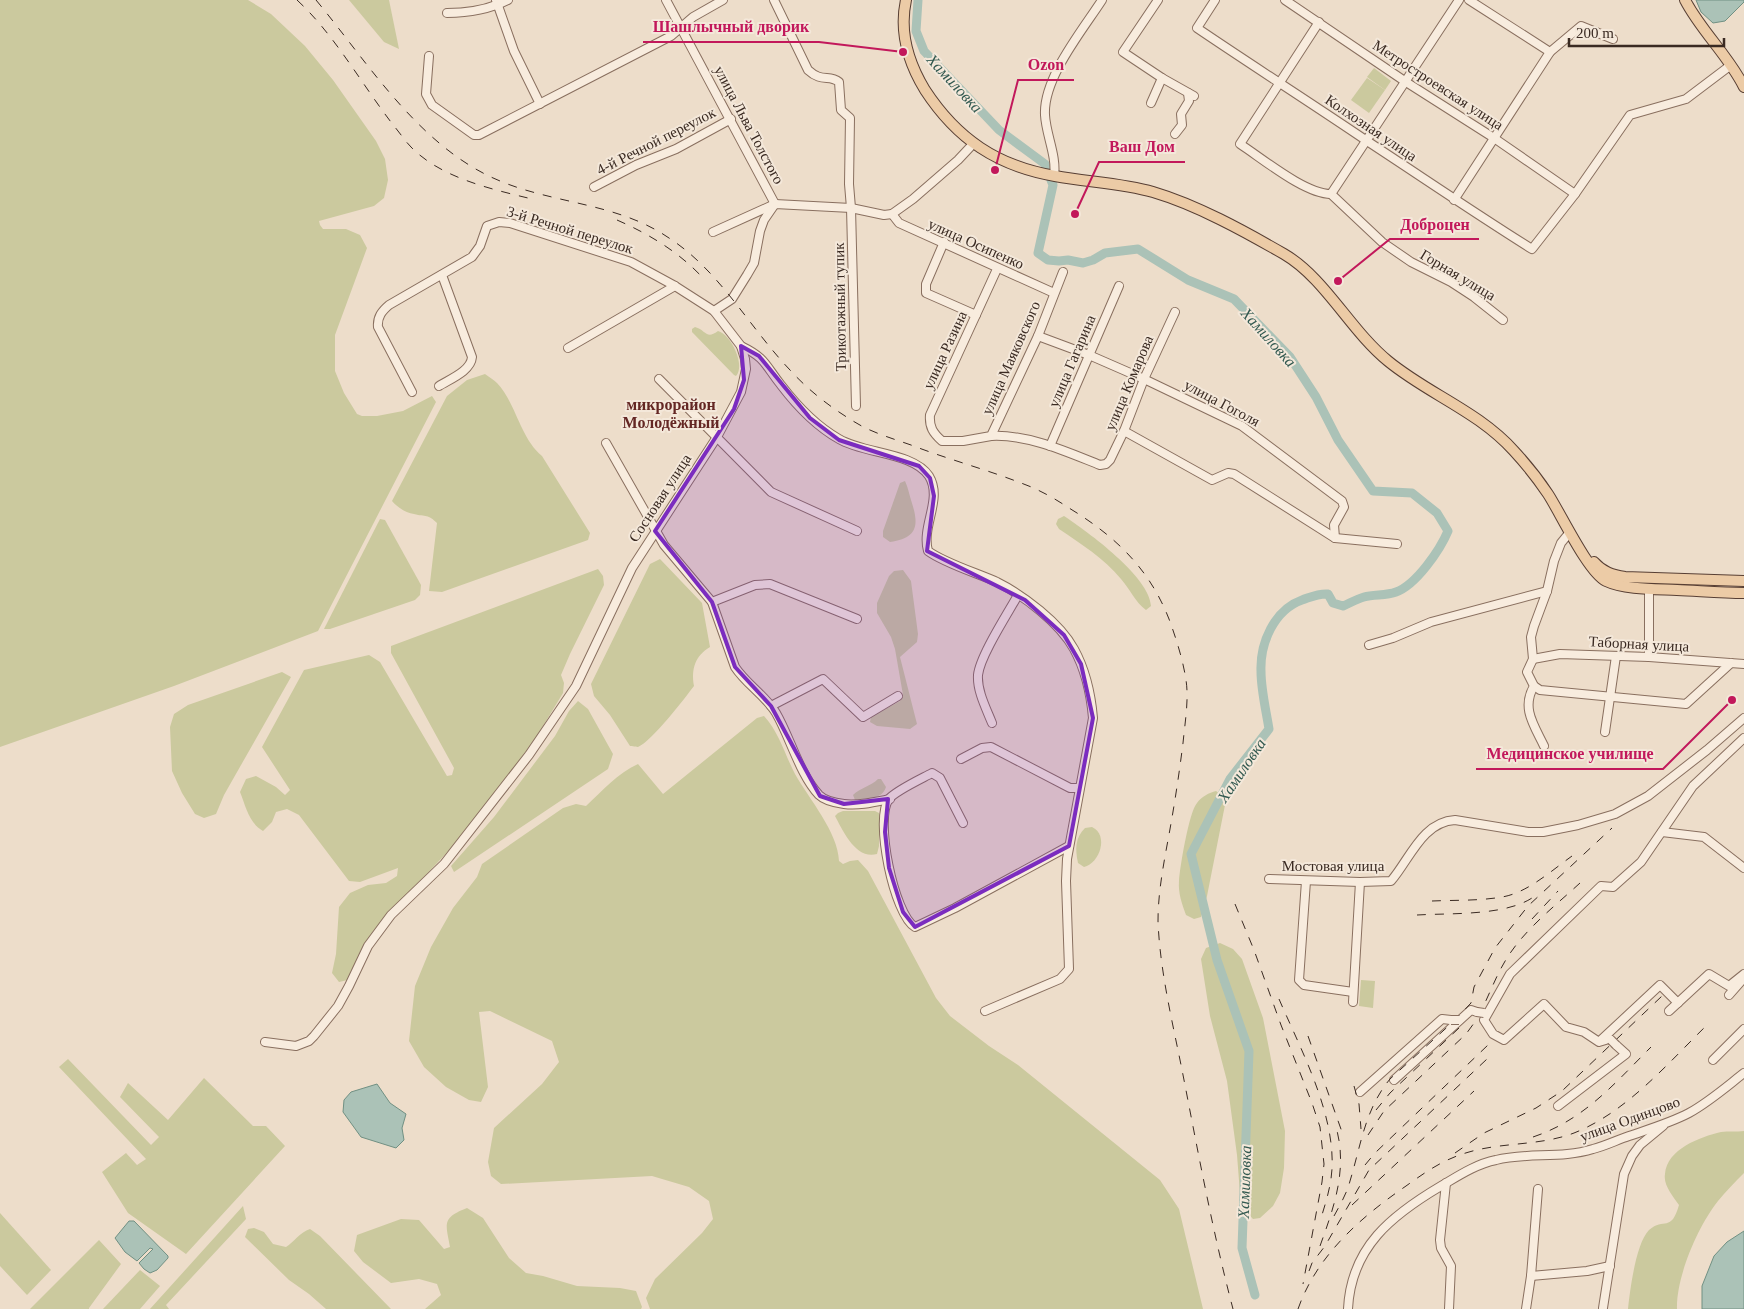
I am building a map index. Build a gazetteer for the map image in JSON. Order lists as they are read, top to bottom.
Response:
{
  "streets": {
    "street": [
      "Метростроевская улица",
      "улица Льва Толстого",
      "Колхозная улица",
      "4-й Речной переулок",
      "3-й Речной переулок",
      "улица Осипенко",
      "Горная улица",
      "Трикотажный тупик",
      "улица Разина",
      "улица Маяковского",
      "улица Гагарина",
      "улица Комарова",
      "улица Гоголя",
      "Сосновая улица",
      "Таборная улица",
      "Мостовая улица",
      "улица Одинцово"
    ]
  },
  "crossings": [
    ["Метростроевская улица", "Колхозная улица"],
    ["улица Льва Толстого", "4-й Речной переулок"],
    ["улица Льва Толстого", "3-й Речной переулок"],
    ["улица Льва Толстого", "Сосновая улица"],
    ["3-й Речной переулок", "Сосновая улица"],
    ["улица Осипенко", "улица Разина"],
    ["улица Осипенко", "улица Маяковского"],
    ["улица Разина", "улица Маяковского"],
    ["улица Маяковского", "улица Гоголя"],
    ["улица Гагарина", "улица Комарова"],
    ["улица Гагарина", "улица Гоголя"],
    ["улица Комарова", "улица Гоголя"]
  ],
  "districts": ["микрорайон Молодёжный"],
  "water": ["Хамиловка"],
  "places": [
    "Шашлычный дворик",
    "Ozon",
    "Ваш Дом",
    "Доброцен",
    "Медицинское училище"
  ],
  "scale_bar": "200 m"
}
